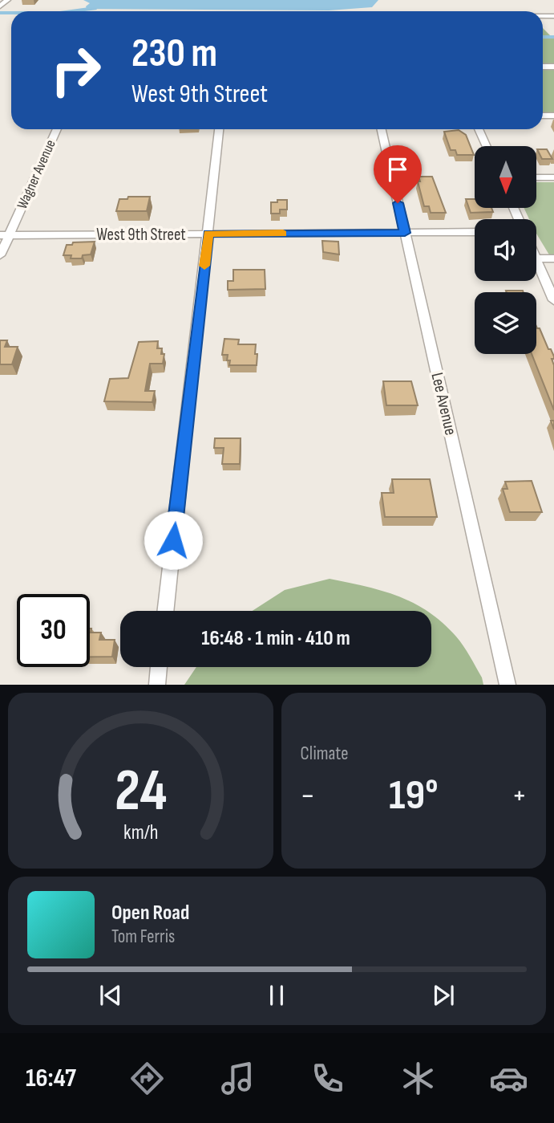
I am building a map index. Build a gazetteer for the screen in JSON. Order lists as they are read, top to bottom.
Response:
{
  "streets": {
    "street": ["Wagner Avenue", "West 9th Street", "Lee Avenue"]
  },
  "crossings": [
    ["Wagner Avenue", "West 9th Street"],
    ["West 9th Street", "Lee Avenue"]
  ],
  "north": "bottom",
  "page": {
    "turn": ["230 m", "West 9th Street"],
    "limit": "30",
    "trip": "16:48 · 1 min · 410 m",
    "tile": "Climate",
    "heat": ["−", "19°", "+"],
    "song": ["Open Road", "Tom Ferris"],
    "tabs": "16:47",
    "gauge": ["24", "km/h"]
  }
}
